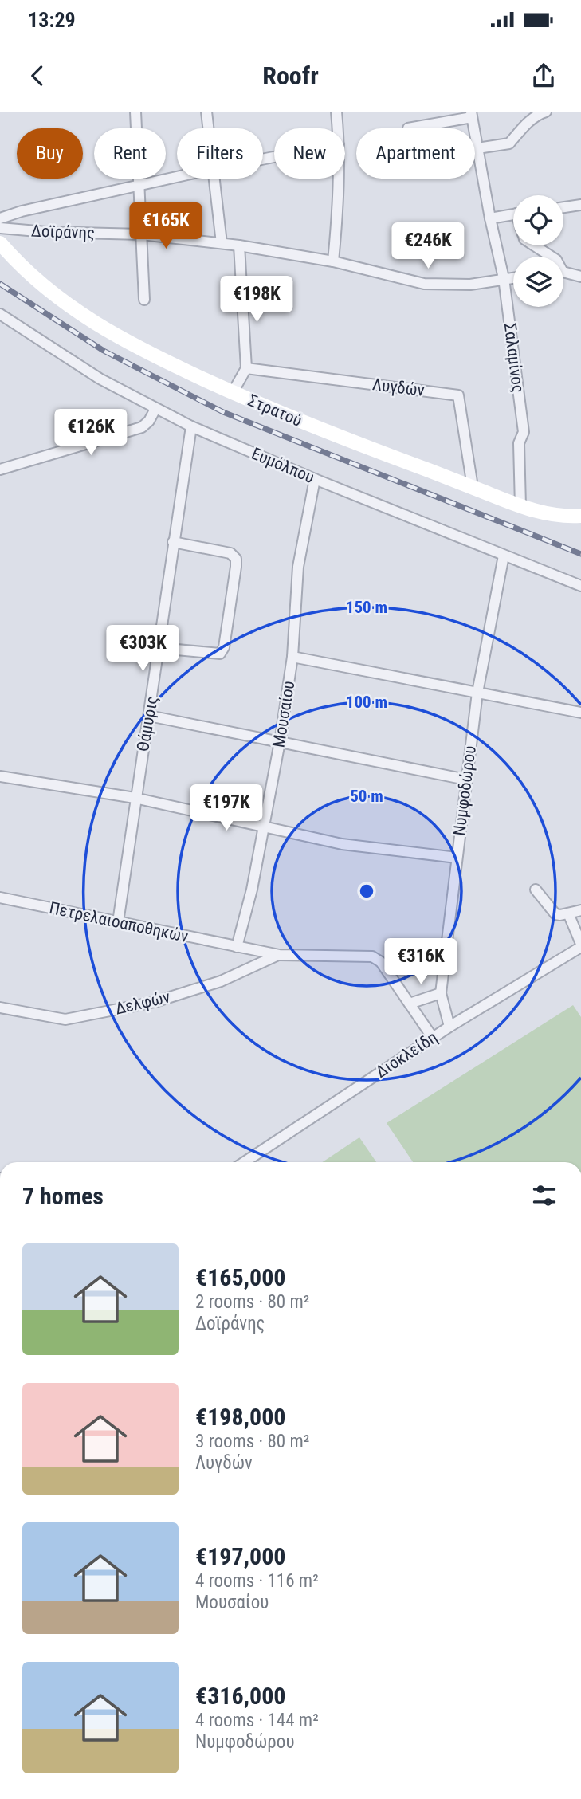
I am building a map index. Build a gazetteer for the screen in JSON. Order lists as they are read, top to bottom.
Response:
{
  "streets": {
    "main road": ["Στρατού"],
    "street": [
      "Δοϊράνης",
      "Σαλαμίνος",
      "Λυγδών",
      "Ευμόλπου",
      "Μουσαίου",
      "Θάμυρις",
      "Νυμφοδώρου",
      "Πετρελαιοαποθηκών",
      "Δελφών",
      "Διοκλείδη"
    ]
  },
  "crossings": [
    ["Δοϊράνης", "Σαλαμίνος"],
    ["Σαλαμίνος", "Στρατού"],
    ["Λυγδών", "Στρατού"],
    ["Ευμόλπου", "Μουσαίου"],
    ["Ευμόλπου", "Θάμυρις"],
    ["Ευμόλπου", "Νυμφοδώρου"],
    ["Μουσαίου", "Πετρελαιοαποθηκών"],
    ["Θάμυρις", "Πετρελαιοαποθηκών"],
    ["Νυμφοδώρου", "Διοκλείδη"],
    ["Πετρελαιοαποθηκών", "Δελφών"]
  ],
  "page": {
    "status": "13:29",
    "header": "Roofr",
    "chip": [
      "Buy",
      "Rent",
      "Filters",
      "New",
      "Apartment"
    ],
    "price": [
      "€165K",
      "€246K",
      "€198K",
      "€126K",
      "€303K",
      "€197K",
      "€316K"
    ],
    "heading": "7 homes",
    "list": [
      {
        "name": "€165,000",
        "note": "2 rooms · 80 m² · Δοϊράνης"
      },
      {
        "name": "€198,000",
        "note": "3 rooms · 80 m² · Λυγδών"
      },
      {
        "name": "€197,000",
        "note": "4 rooms · 116 m² · Μουσαίου"
      },
      {
        "name": "€316,000",
        "note": "4 rooms · 144 m² · Νυμφοδώρου"
      }
    ]
  },
  "rings": ["150 m", "100 m", "50 m"]
}
